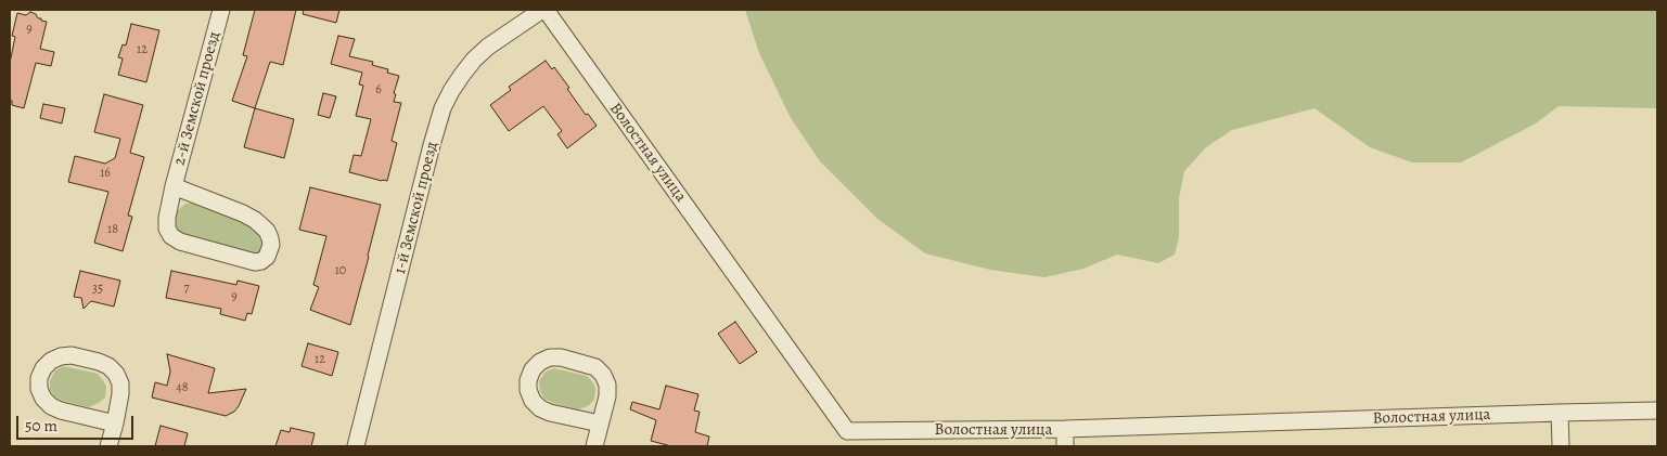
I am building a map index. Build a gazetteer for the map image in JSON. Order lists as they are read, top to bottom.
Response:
{
  "streets": {
    "street": ["2-й Земской проезд", "Волостная улица", "1-й Земской проезд"]
  },
  "crossings": [
    ["Волостная улица", "1-й Земской проезд"]
  ],
  "house_numbers": [
    "9",
    "12",
    "6",
    "16",
    "18",
    "10",
    "7",
    "35",
    "9",
    "12",
    "48"
  ],
  "scale_bar": "50 m"
}
